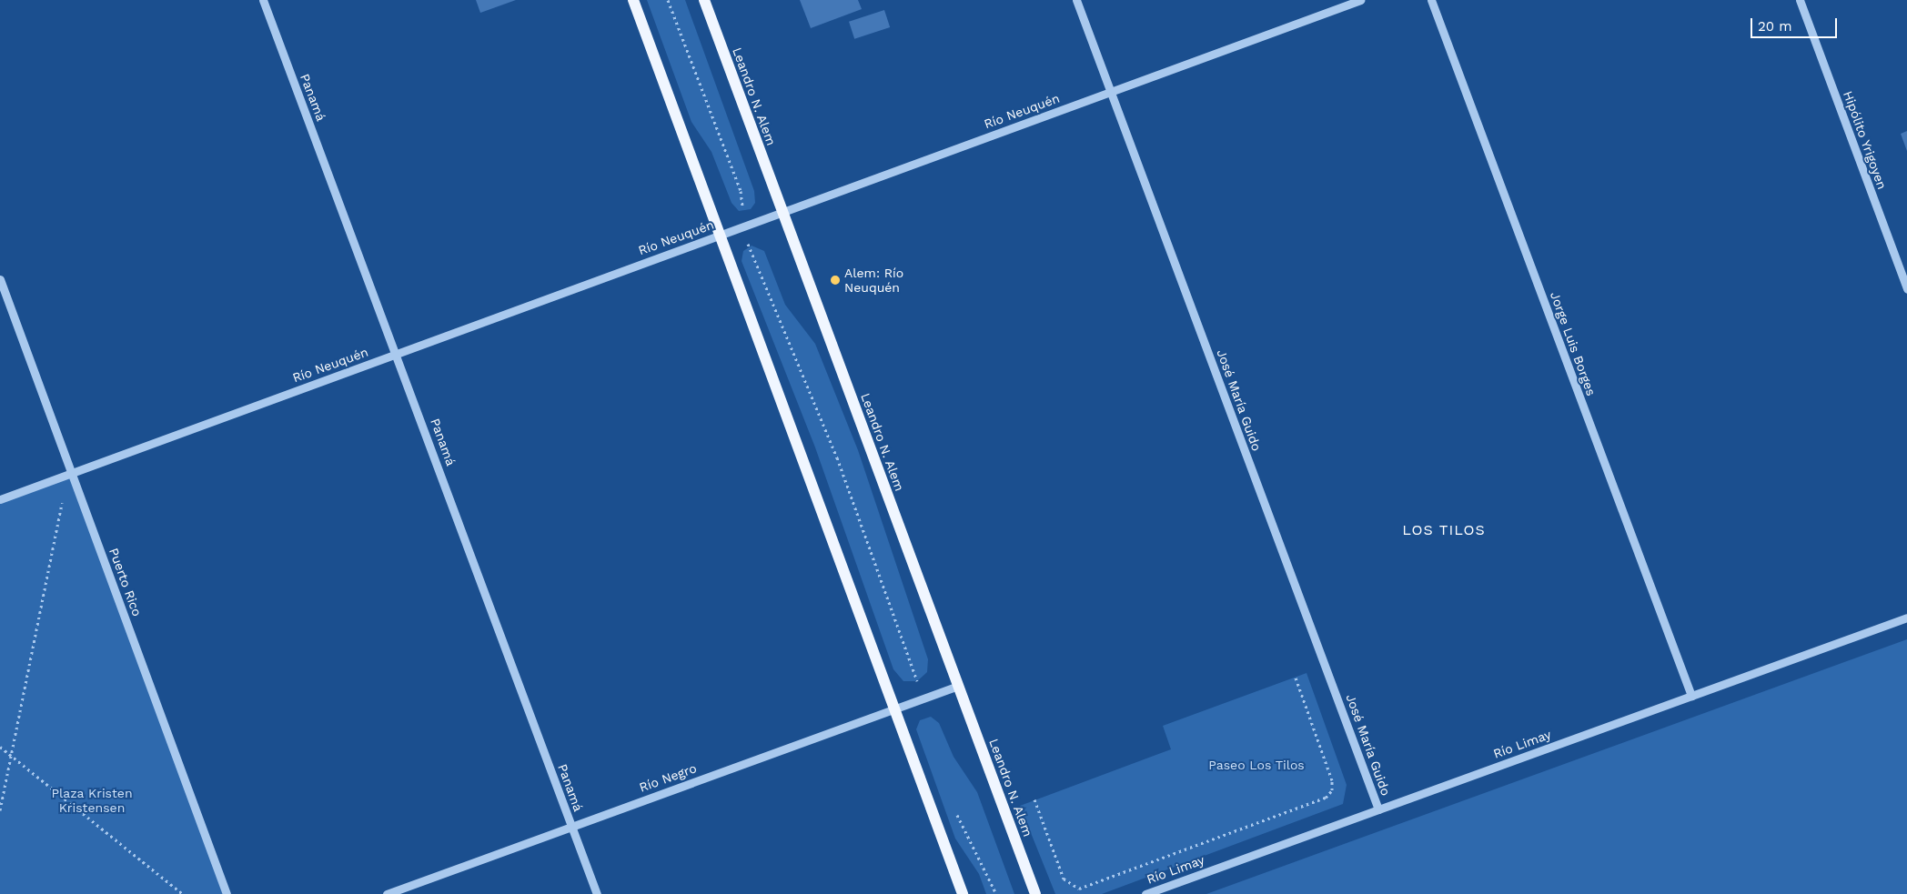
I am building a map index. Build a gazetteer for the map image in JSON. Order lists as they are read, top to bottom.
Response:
{
  "streets": {
    "main road": ["Leandro N. Alem"],
    "street": [
      "Panamá",
      "Río Neuquén",
      "Hipólito Yrigoyen",
      "Jorge Luis Borges",
      "José María Guido",
      "Puerto Rico",
      "Río Limay",
      "Río Negro"
    ]
  },
  "crossings": [
    ["Leandro N. Alem", "Río Neuquén"],
    ["Leandro N. Alem", "Río Negro"],
    ["Panamá", "Río Neuquén"],
    ["Panamá", "Río Negro"],
    ["Río Neuquén", "José María Guido"],
    ["Río Neuquén", "Puerto Rico"],
    ["Jorge Luis Borges", "Río Limay"],
    ["José María Guido", "Río Limay"]
  ],
  "districts": ["LOS TILOS"],
  "parks": ["Paseo Los Tilos", "Plaza Kristen Kristensen"],
  "places": ["Alem: Río Neuquén"],
  "scale_bar": "20 m"
}
